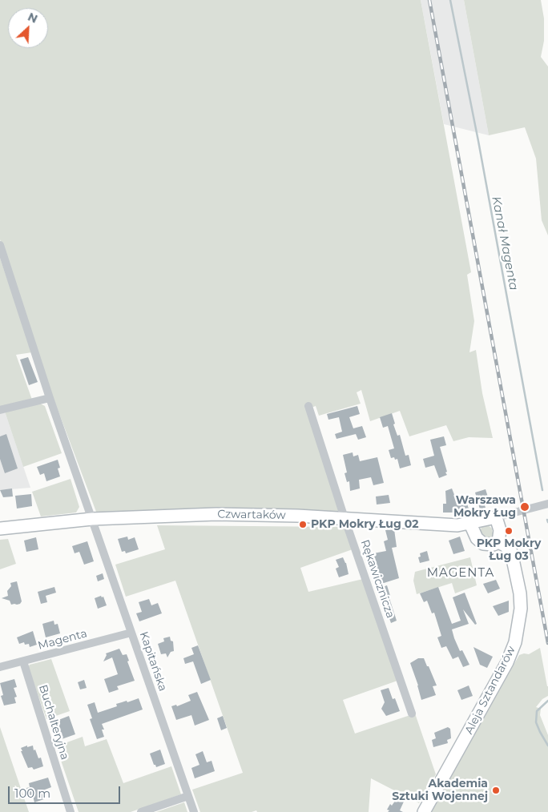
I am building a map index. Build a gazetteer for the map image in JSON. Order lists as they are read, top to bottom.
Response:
{
  "streets": {
    "street": [
      "Czwartaków",
      "Rękawicznicza",
      "Magenta",
      "Kapitańska",
      "Aleja Sztandarów",
      "Buchalteryjna"
    ]
  },
  "crossings": [
    ["Czwartaków", "Rękawicznicza"],
    ["Czwartaków", "Kapitańska"],
    ["Magenta", "Kapitańska"],
    ["Magenta", "Buchalteryjna"]
  ],
  "districts": ["MAGENTA"],
  "water": ["Kanał Magenta"],
  "places": [
    "Warszawa Mokry Ług",
    "PKP Mokry Ług 02",
    "PKP Mokry Ług 03",
    "Akademia Sztuki Wojennej"
  ],
  "scale_bar": "100 m",
  "north": "top right"
}
